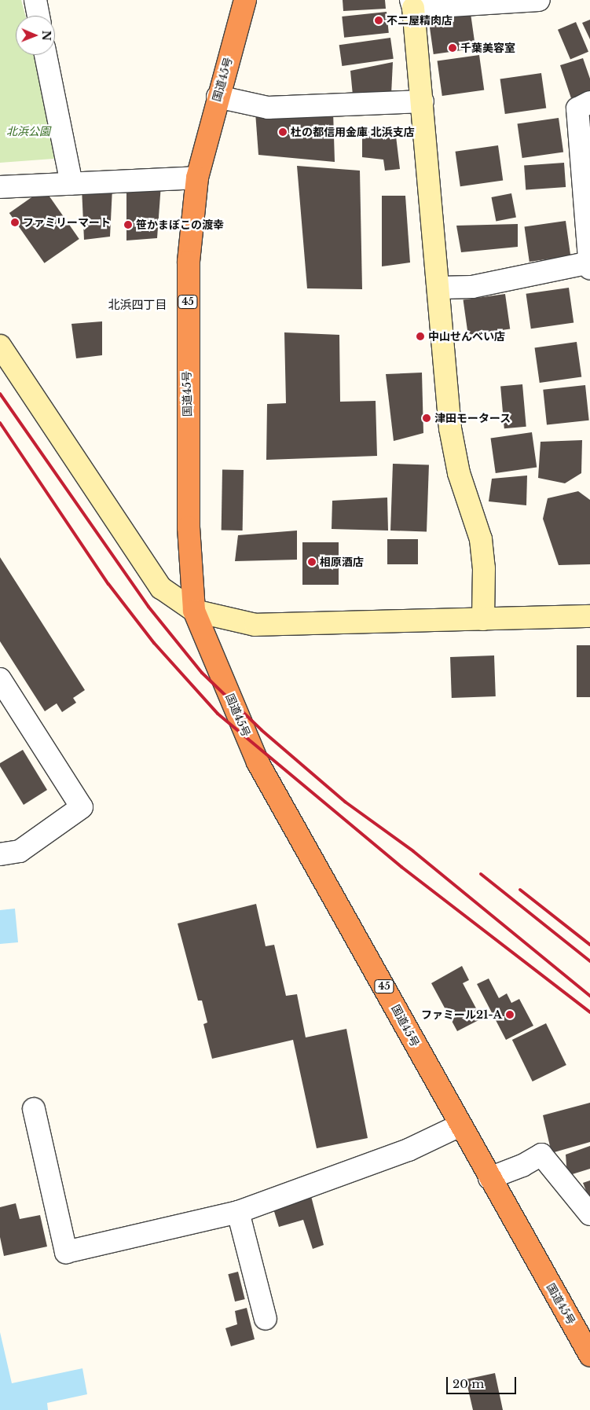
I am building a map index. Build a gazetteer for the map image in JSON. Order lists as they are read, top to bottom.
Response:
{
  "streets": {
    "highway": ["国道45号", "45"]
  },
  "districts": ["北浜四丁目"],
  "parks": ["北浜公園"],
  "places": [
    "不二屋精肉店",
    "千葉美容室",
    "杜の都信用金庫 北浜支店",
    "ファミリーマート",
    "笹かまぼこの渡幸",
    "中山せんべい店",
    "津田モータース",
    "相原酒店",
    "ファミール21-A"
  ],
  "scale_bar": "20 m",
  "north": "right"
}
